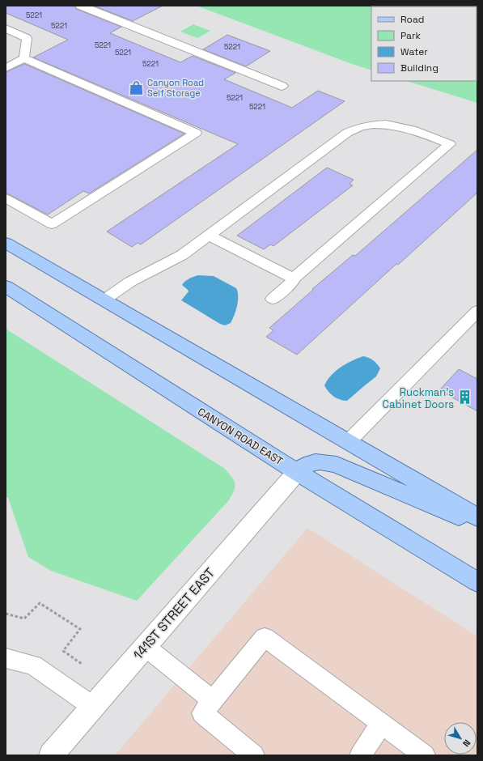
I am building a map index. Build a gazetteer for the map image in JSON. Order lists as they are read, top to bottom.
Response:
{
  "streets": {
    "main road": ["CANYON ROAD EAST"],
    "street": ["141ST STREET EAST"]
  },
  "crossings": [
    ["CANYON ROAD EAST", "141ST STREET EAST"]
  ],
  "places": {
    "shop": ["Canyon Road Self Storage"],
    "building": ["Ruckman's Cabinet Doors"]
  },
  "house_numbers": [
    "5221",
    "5221",
    "5221",
    "5221",
    "5221",
    "5221",
    "5221",
    "5221"
  ],
  "legend": [
    "Road",
    "Park",
    "Water",
    "Building"
  ],
  "north": "bottom right"
}
